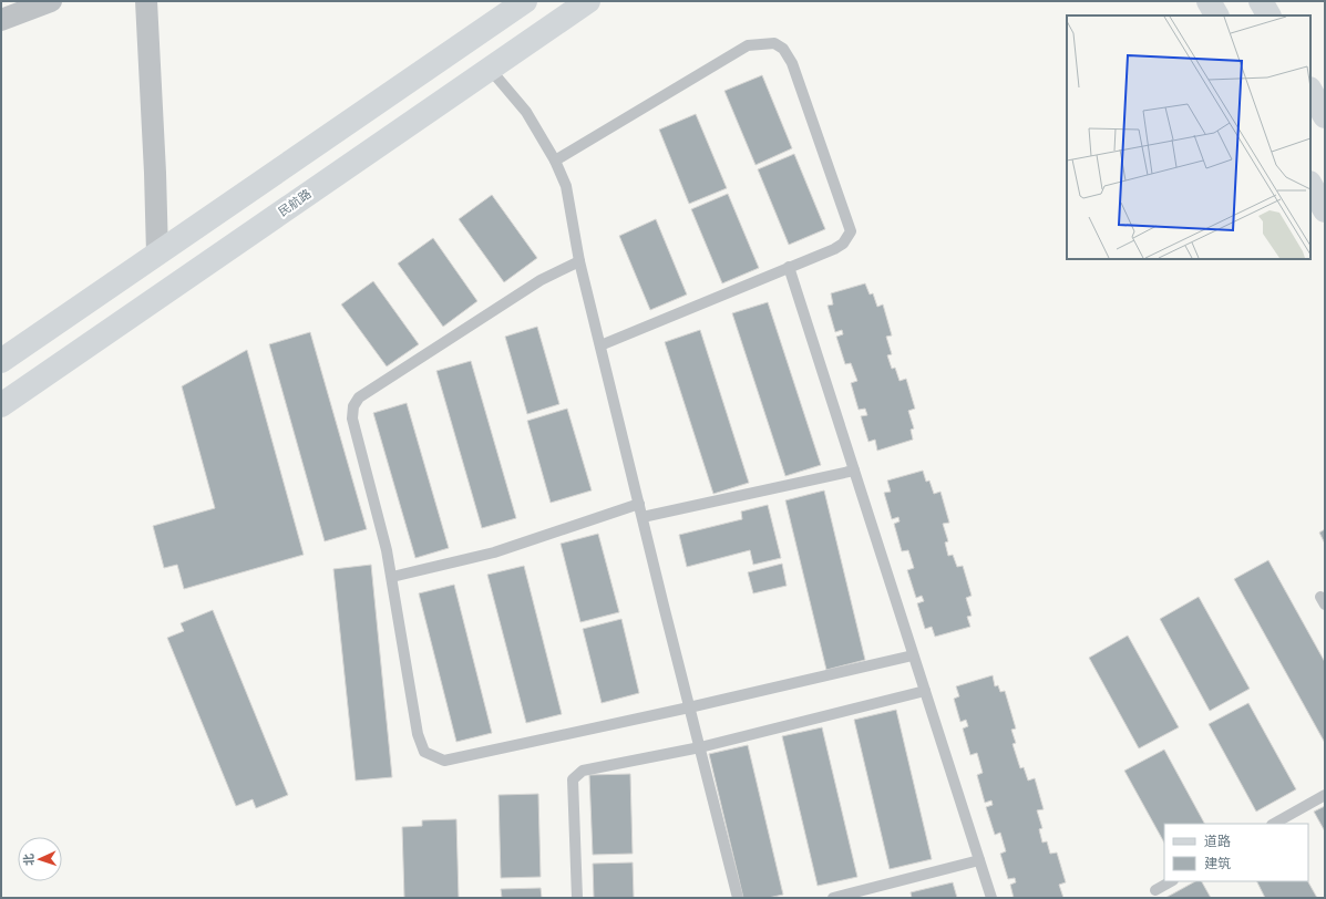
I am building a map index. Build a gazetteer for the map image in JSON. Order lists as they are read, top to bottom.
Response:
{
  "streets": {
    "main road": ["民航路"]
  },
  "legend": ["道路", "建筑"],
  "north": "left"
}
